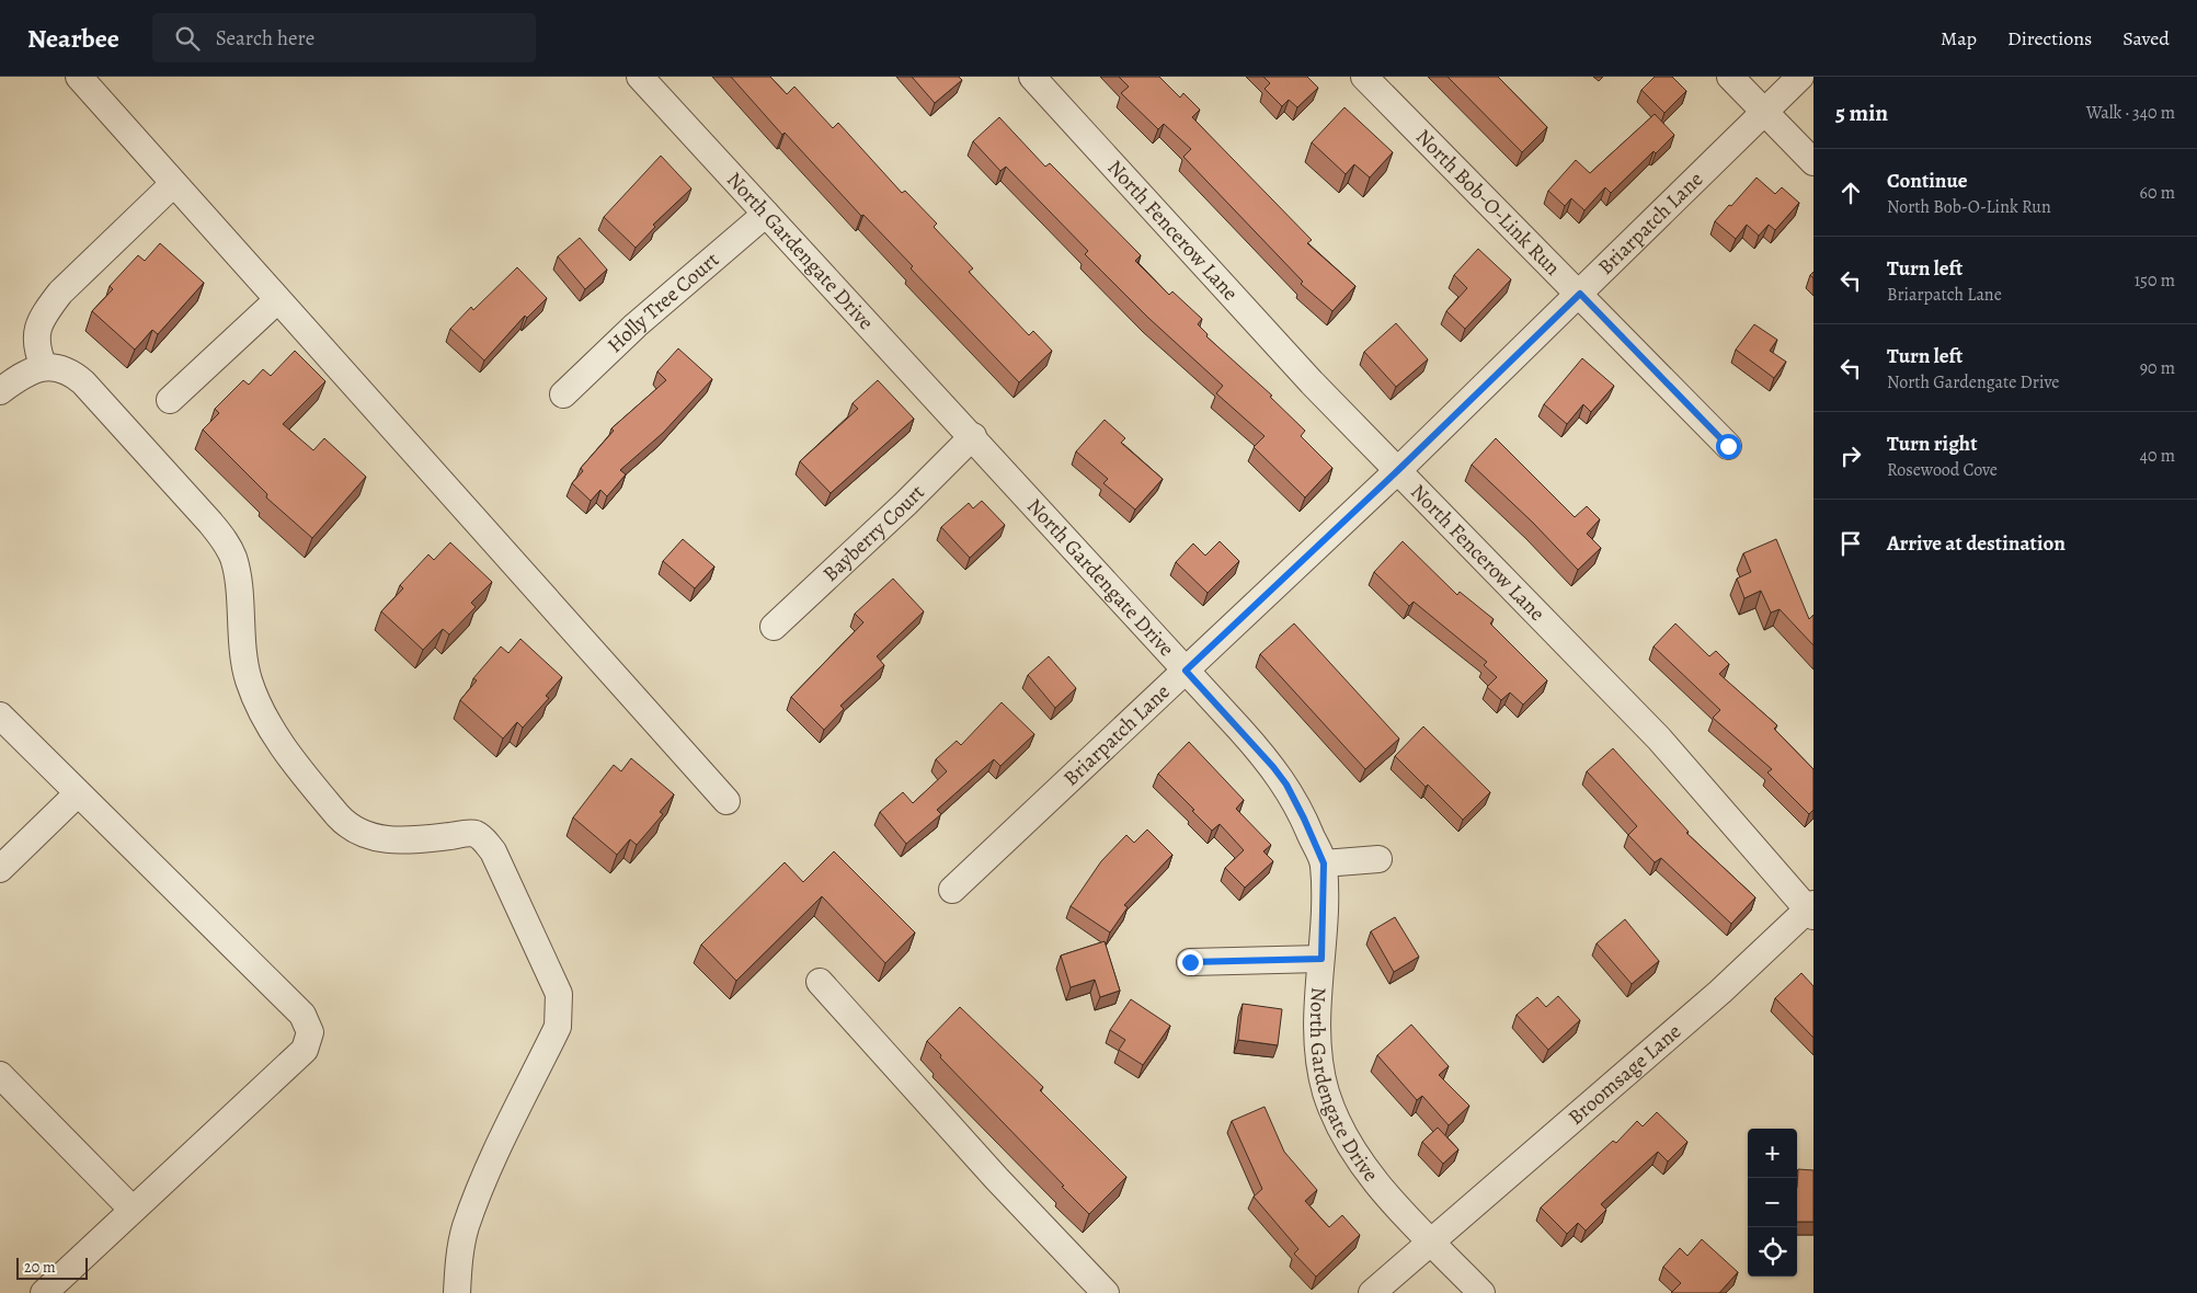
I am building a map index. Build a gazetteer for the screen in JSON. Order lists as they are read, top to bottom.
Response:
{
  "streets": {
    "street": [
      "North Bob-O-Link Run",
      "Briarpatch Lane",
      "North Fencerow Lane",
      "North Gardengate Drive",
      "Holly Tree Court",
      "Bayberry Court",
      "Broomsage Lane"
    ]
  },
  "crossings": [
    ["North Bob-O-Link Run", "Briarpatch Lane"],
    ["Briarpatch Lane", "North Fencerow Lane"],
    ["Briarpatch Lane", "North Gardengate Drive"],
    ["North Fencerow Lane", "Broomsage Lane"],
    ["North Gardengate Drive", "Holly Tree Court"],
    ["North Gardengate Drive", "Bayberry Court"],
    ["North Gardengate Drive", "Broomsage Lane"]
  ],
  "scale_bar": "20 m",
  "page": {
    "header": "Nearbee",
    "search": "Search here",
    "nav": ["Map", "Directions", "Saved"],
    "heading": ["5 min", "Walk · 340 m"],
    "list": [
      ["Continue", "North Bob-O-Link Run", "60 m"],
      ["Turn left", "Briarpatch Lane", "150 m"],
      ["Turn left", "North Gardengate Drive", "90 m"],
      ["Turn right", "Rosewood Cove", "40 m"],
      "Arrive at destination"
    ],
    "map_buttons": ["+", "−"],
    "scale": "20 m"
  }
}
